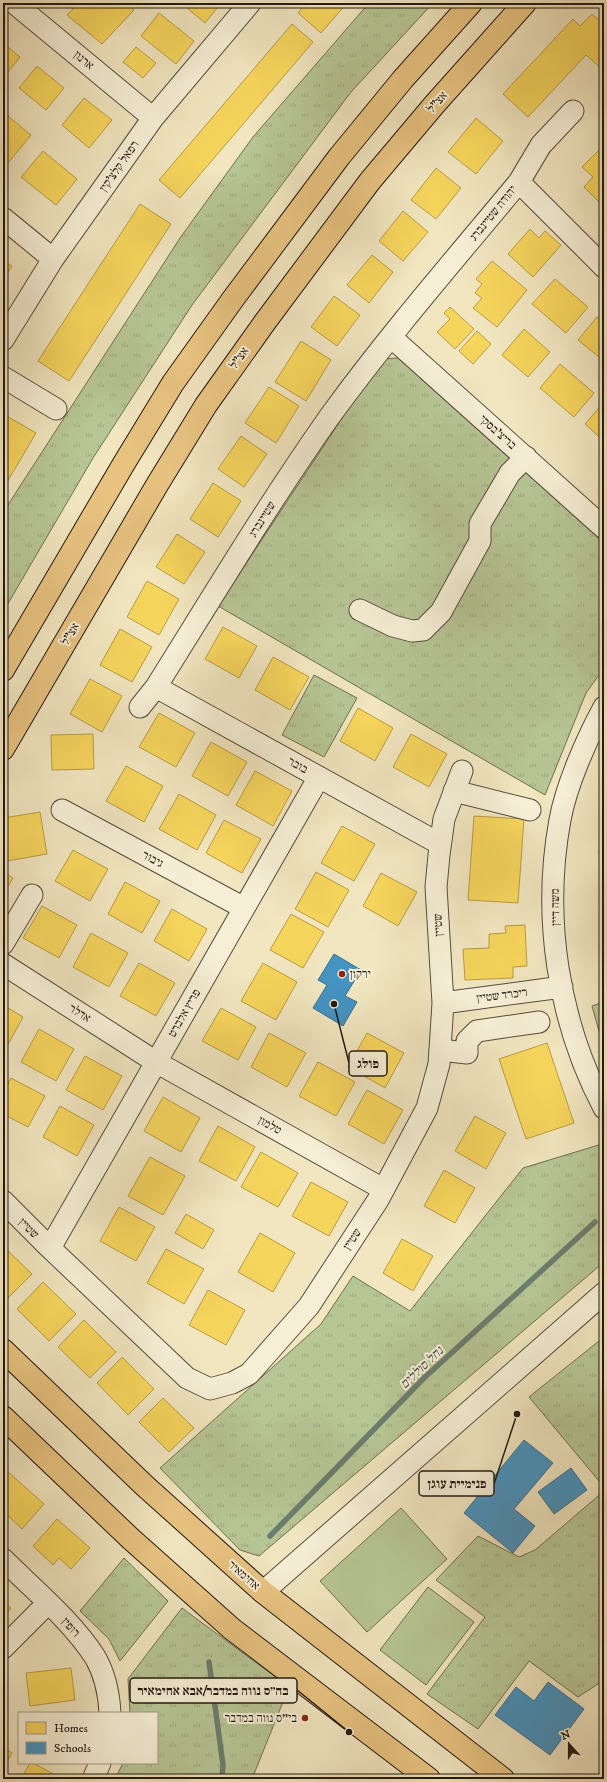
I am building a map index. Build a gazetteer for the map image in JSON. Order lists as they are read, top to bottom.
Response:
{
  "streets": {
    "main road": ["אצ\"ל", "אחימאיר"],
    "street": [
      "ארנון",
      "רפאל קלצ'קין",
      "יהודה שטיינברג",
      "בריצ'בסקי",
      "שטיינברג",
      "בובר",
      "גיבור",
      "משה דיין",
      "שטיין",
      "ריכרד שטיין",
      "אדלר",
      "פריץ אלברט",
      "טלמון",
      "רופין"
    ]
  },
  "crossings": [
    ["ארנון", "רפאל קלצ'קין"],
    ["יהודה שטיינברג", "בריצ'בסקי"],
    ["יהודה שטיינברג", "שטיינברג"],
    ["בריצ'בסקי", "שטיינברג"],
    ["שטיינברג", "בובר"],
    ["בובר", "שטיין"],
    ["בובר", "פריץ אלברט"],
    ["גיבור", "פריץ אלברט"],
    ["משה דיין", "ריכרד שטיין"],
    ["שטיין", "ריכרד שטיין"],
    ["שטיין", "פריץ אלברט"],
    ["שטיין", "טלמון"],
    ["אדלר", "פריץ אלברט"],
    ["אדלר", "טלמון"],
    ["פריץ אלברט", "טלמון"]
  ],
  "water": ["נחל סוללים"],
  "places": [
    "ירקון",
    "פולג",
    "פנימיית עוגן",
    "בי\"ס נווה במדבר",
    "בה״ס נווה במדבר/אבא אחימאיר"
  ],
  "legend": ["Homes", "Schools"],
  "north": "top"
}
